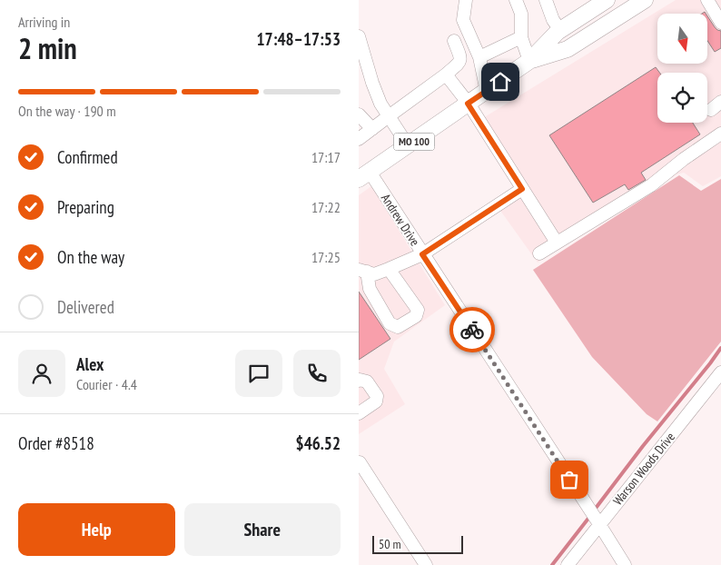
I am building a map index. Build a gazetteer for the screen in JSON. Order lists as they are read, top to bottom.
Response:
{
  "streets": {
    "main road": ["MO 100"],
    "street": ["Andrew Drive", "Warson Woods Drive"]
  },
  "crossings": [
    ["MO 100", "Andrew Drive"],
    ["Andrew Drive", "Warson Woods Drive"]
  ],
  "scale_bar": "50 m",
  "north": "bottom",
  "page": {
    "heading": ["2 min", "Arriving in", "17:48–17:53"],
    "panel": [
      "Alex",
      "Courier · 4.4",
      "Order #8518",
      "$46.52"
    ],
    "bar": "On the way · 190 m",
    "list": [
      ["Confirmed", "17:17"],
      ["Preparing", "17:22"],
      ["On the way", "17:25"],
      "Delivered"
    ],
    "buttons": ["Help", "Share"],
    "scale": "50 m"
  }
}
